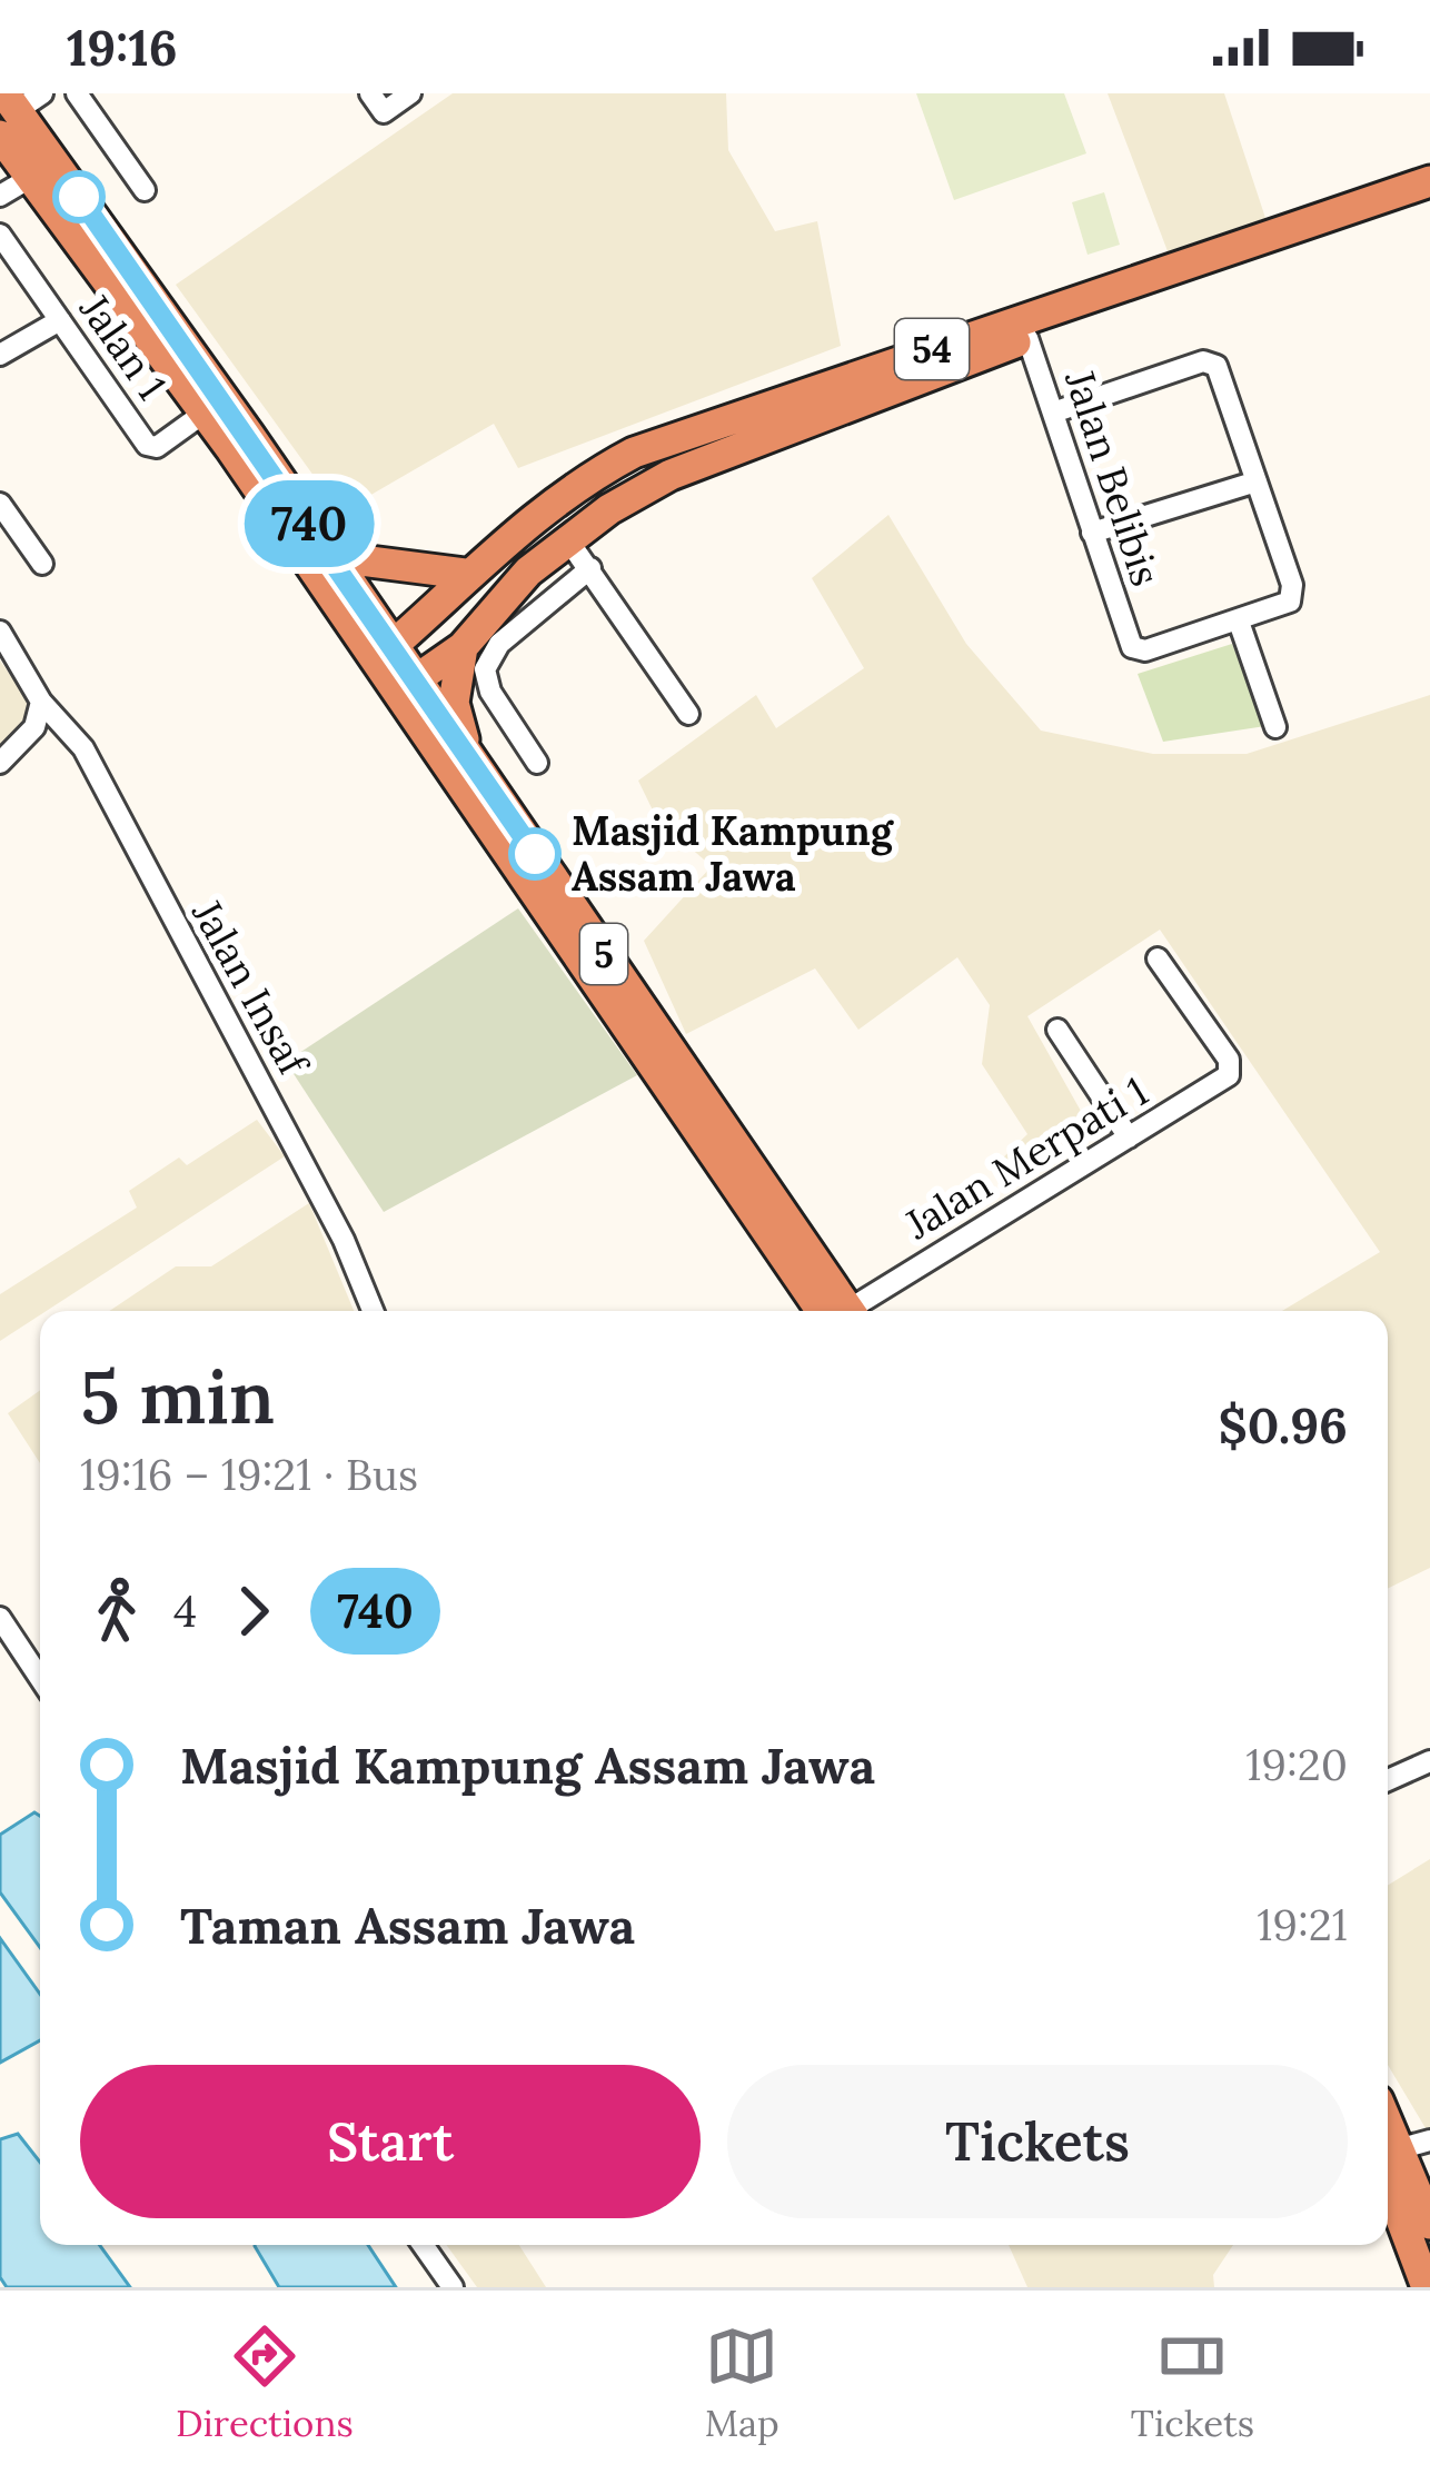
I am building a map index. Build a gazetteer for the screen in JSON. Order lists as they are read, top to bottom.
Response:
{
  "streets": {
    "highway": ["54", "5"],
    "street": [
      "Jalan 1",
      "Jalan Belibis",
      "Jalan Insaf",
      "Jalan Merpati 1"
    ]
  },
  "crossings": [
    ["Jalan 1", "5"],
    ["54", "Jalan Belibis"],
    ["54", "5"]
  ],
  "places": ["Masjid Kampung Assam Jawa"],
  "lines": ["bus line 740"],
  "page": {
    "status": "19:16",
    "on_map": "740",
    "heading": ["5 min", "19:16 – 19:21 · Bus", "$0.96"],
    "legs": ["4", "740"],
    "list": [
      {
        "name": "Masjid Kampung Assam Jawa",
        "value": "19:20"
      },
      {
        "name": "Taman Assam Jawa",
        "value": "19:21"
      }
    ],
    "buttons": ["Start", "Tickets"],
    "tabs": ["Directions", "Map", "Tickets"]
  }
}
